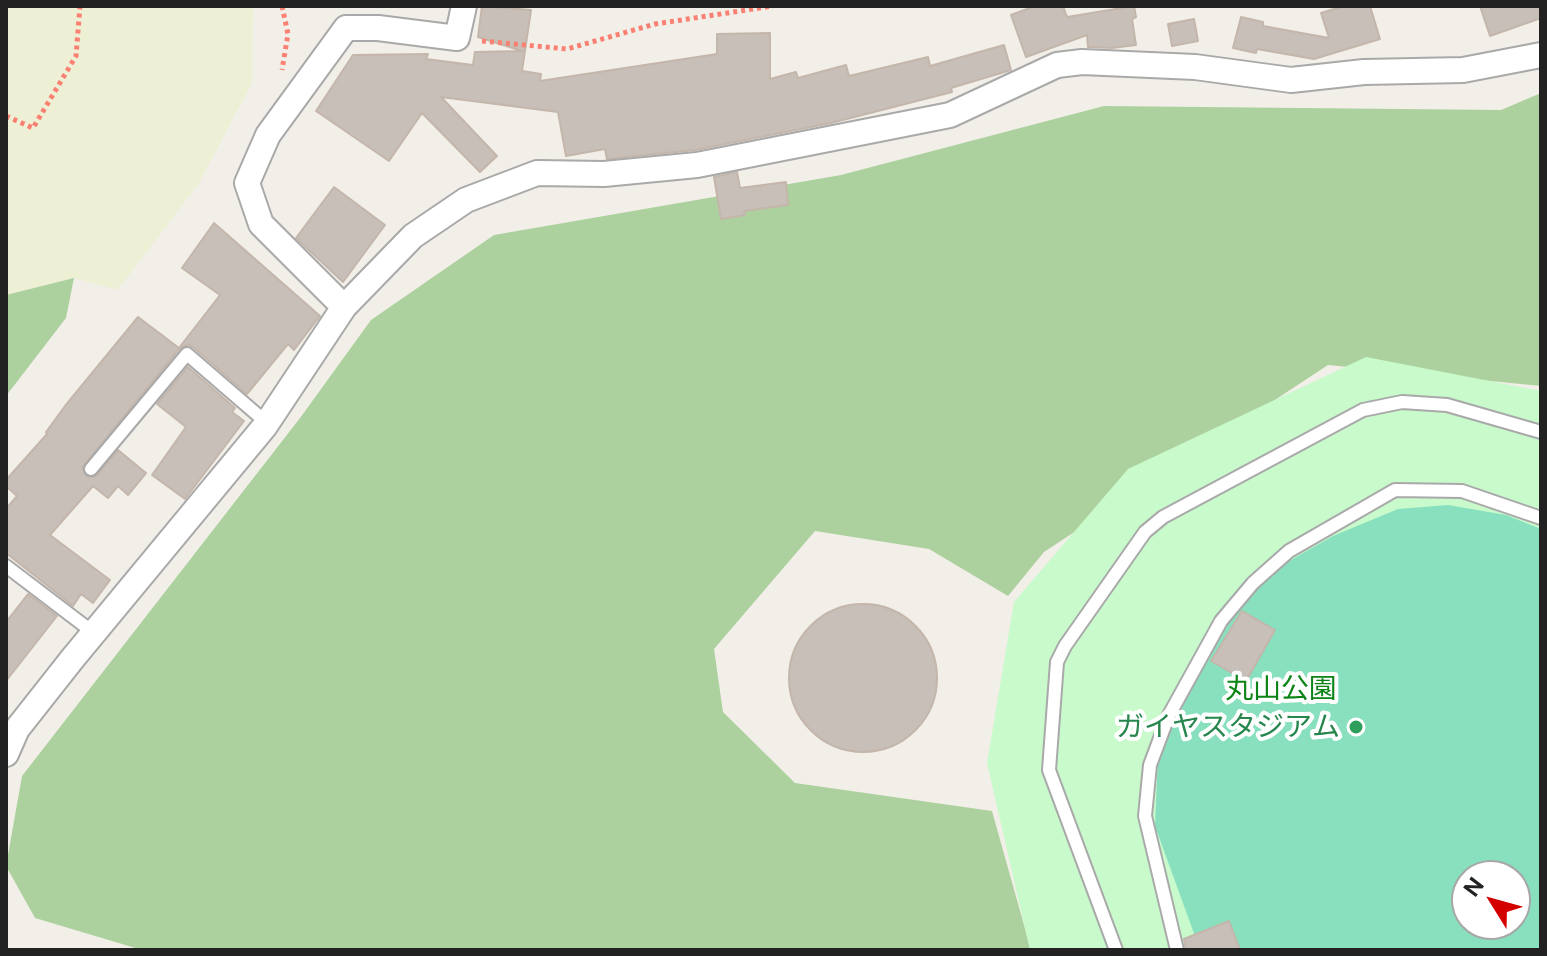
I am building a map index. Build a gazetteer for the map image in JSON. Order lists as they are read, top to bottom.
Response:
{
  "parks": ["丸山公園"],
  "places": ["ガイヤスタジアム"],
  "north": "top left"
}
